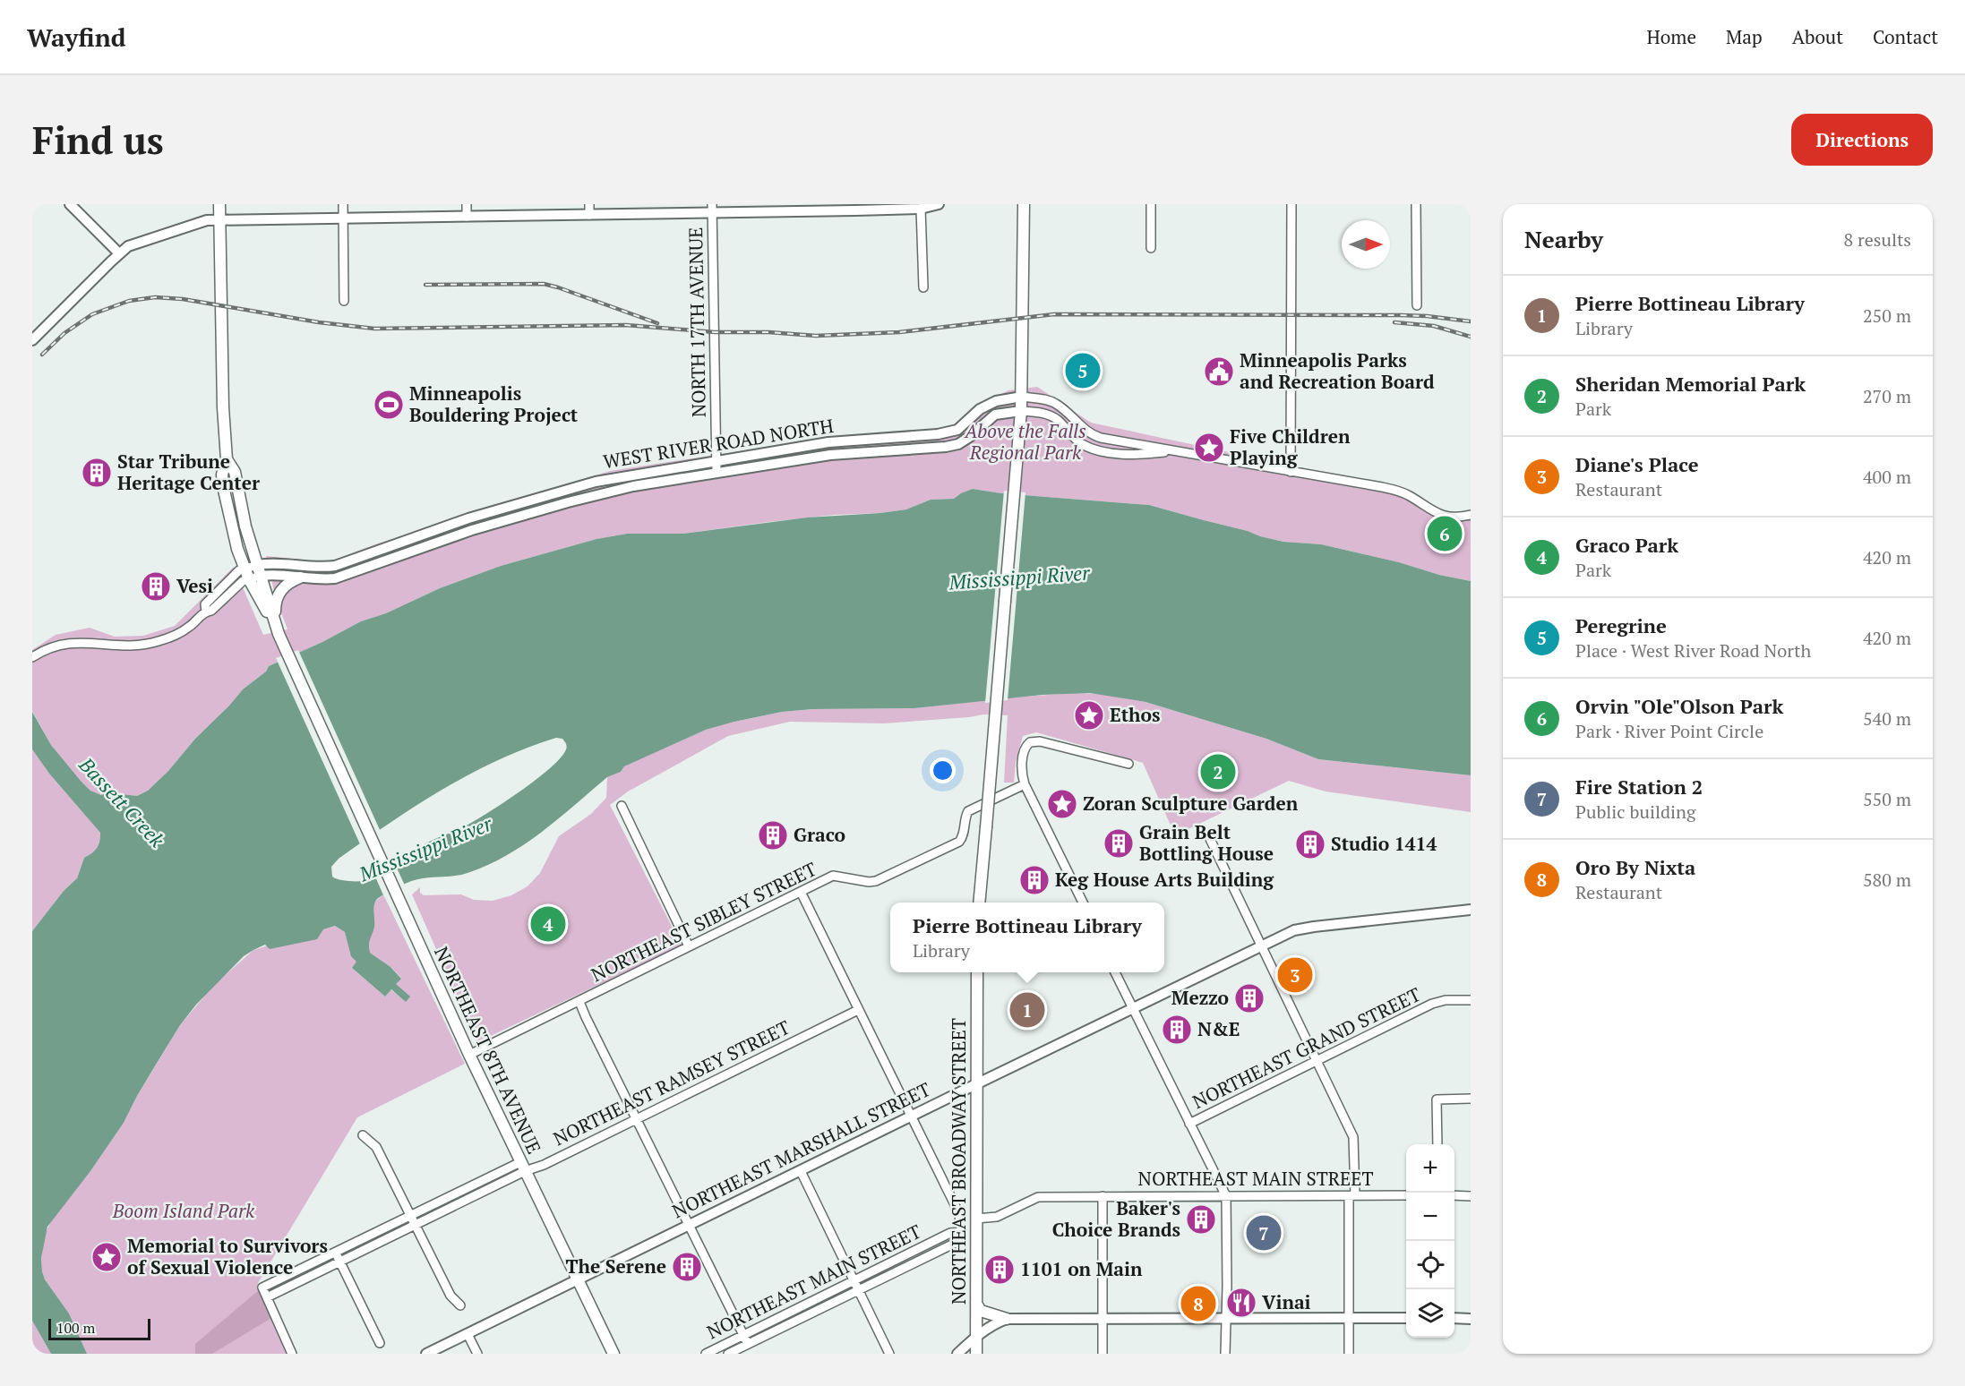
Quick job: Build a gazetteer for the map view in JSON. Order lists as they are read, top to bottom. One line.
{"streets":{"main road":["NORTHEAST 8TH AVENUE","NORTHEAST BROADWAY STREET"],"street":["NORTH 17TH AVENUE","WEST RIVER ROAD NORTH","NORTHEAST SIBLEY STREET","NORTHEAST GRAND STREET","NORTHEAST RAMSEY STREET","NORTHEAST MARSHALL STREET","NORTHEAST MAIN STREET"]},"crossings":[["NORTH 17TH AVENUE","WEST RIVER ROAD NORTH"],["NORTHEAST SIBLEY STREET","NORTHEAST 8TH AVENUE"],["NORTHEAST 8TH AVENUE","NORTHEAST RAMSEY STREET"],["NORTHEAST 8TH AVENUE","NORTHEAST MARSHALL STREET"],["NORTHEAST MARSHALL STREET","NORTHEAST BROADWAY STREET"],["NORTHEAST BROADWAY STREET","NORTHEAST MAIN STREET"]],"water":["Mississippi River","Bassett Creek"],"parks":["Above the Falls Regional Park","Boom Island Park"],"places":{"public building":["Minneapolis Parks and Recreation Board"],"sports":["Minneapolis Bouldering Project"],"place":["Five Children Playing","Ethos","Zoran Sculpture Garden","Memorial to Survivors of Sexual Violence"],"building":["Star Tribune Heritage Center","Vesi","Graco","Grain Belt Bottling House","Studio 1414","Keg House Arts Building","Mezzo","N&E","Baker's Choice Brands","The Serene","1101 on Main"],"restaurant":["Vinai"]},"scale_bar":"100 m","north":"right","page":{"header":"Wayfind","nav":["Home","Map","About","Contact"],"buttons":"Directions","title":"Find us","heading":["Nearby","8 results"],"list":[{"mark":"1","name":"Pierre Bottineau Library","note":"Library","value":"250 m"},{"mark":"2","name":"Sheridan Memorial Park","note":"Park","value":"270 m"},{"mark":"3","name":"Diane's Place","note":"Restaurant","value":"400 m"},{"mark":"4","name":"Graco Park","note":"Park","value":"420 m"},{"mark":"5","name":"Peregrine","note":"Place · West River Road North","value":"420 m"},{"mark":"6","name":"Orvin \"Ole\"Olson Park","note":"Park · River Point Circle","value":"540 m"},{"mark":"7","name":"Fire Station 2","note":"Public building","value":"550 m"},{"mark":"8","name":"Oro By Nixta","note":"Restaurant","value":"580 m"}],"pins":["5","6","2","4","3","1","7","8"],"popup":["Pierre Bottineau Library","Library"],"map_buttons":["+","−"],"scale":"100 m"}}
